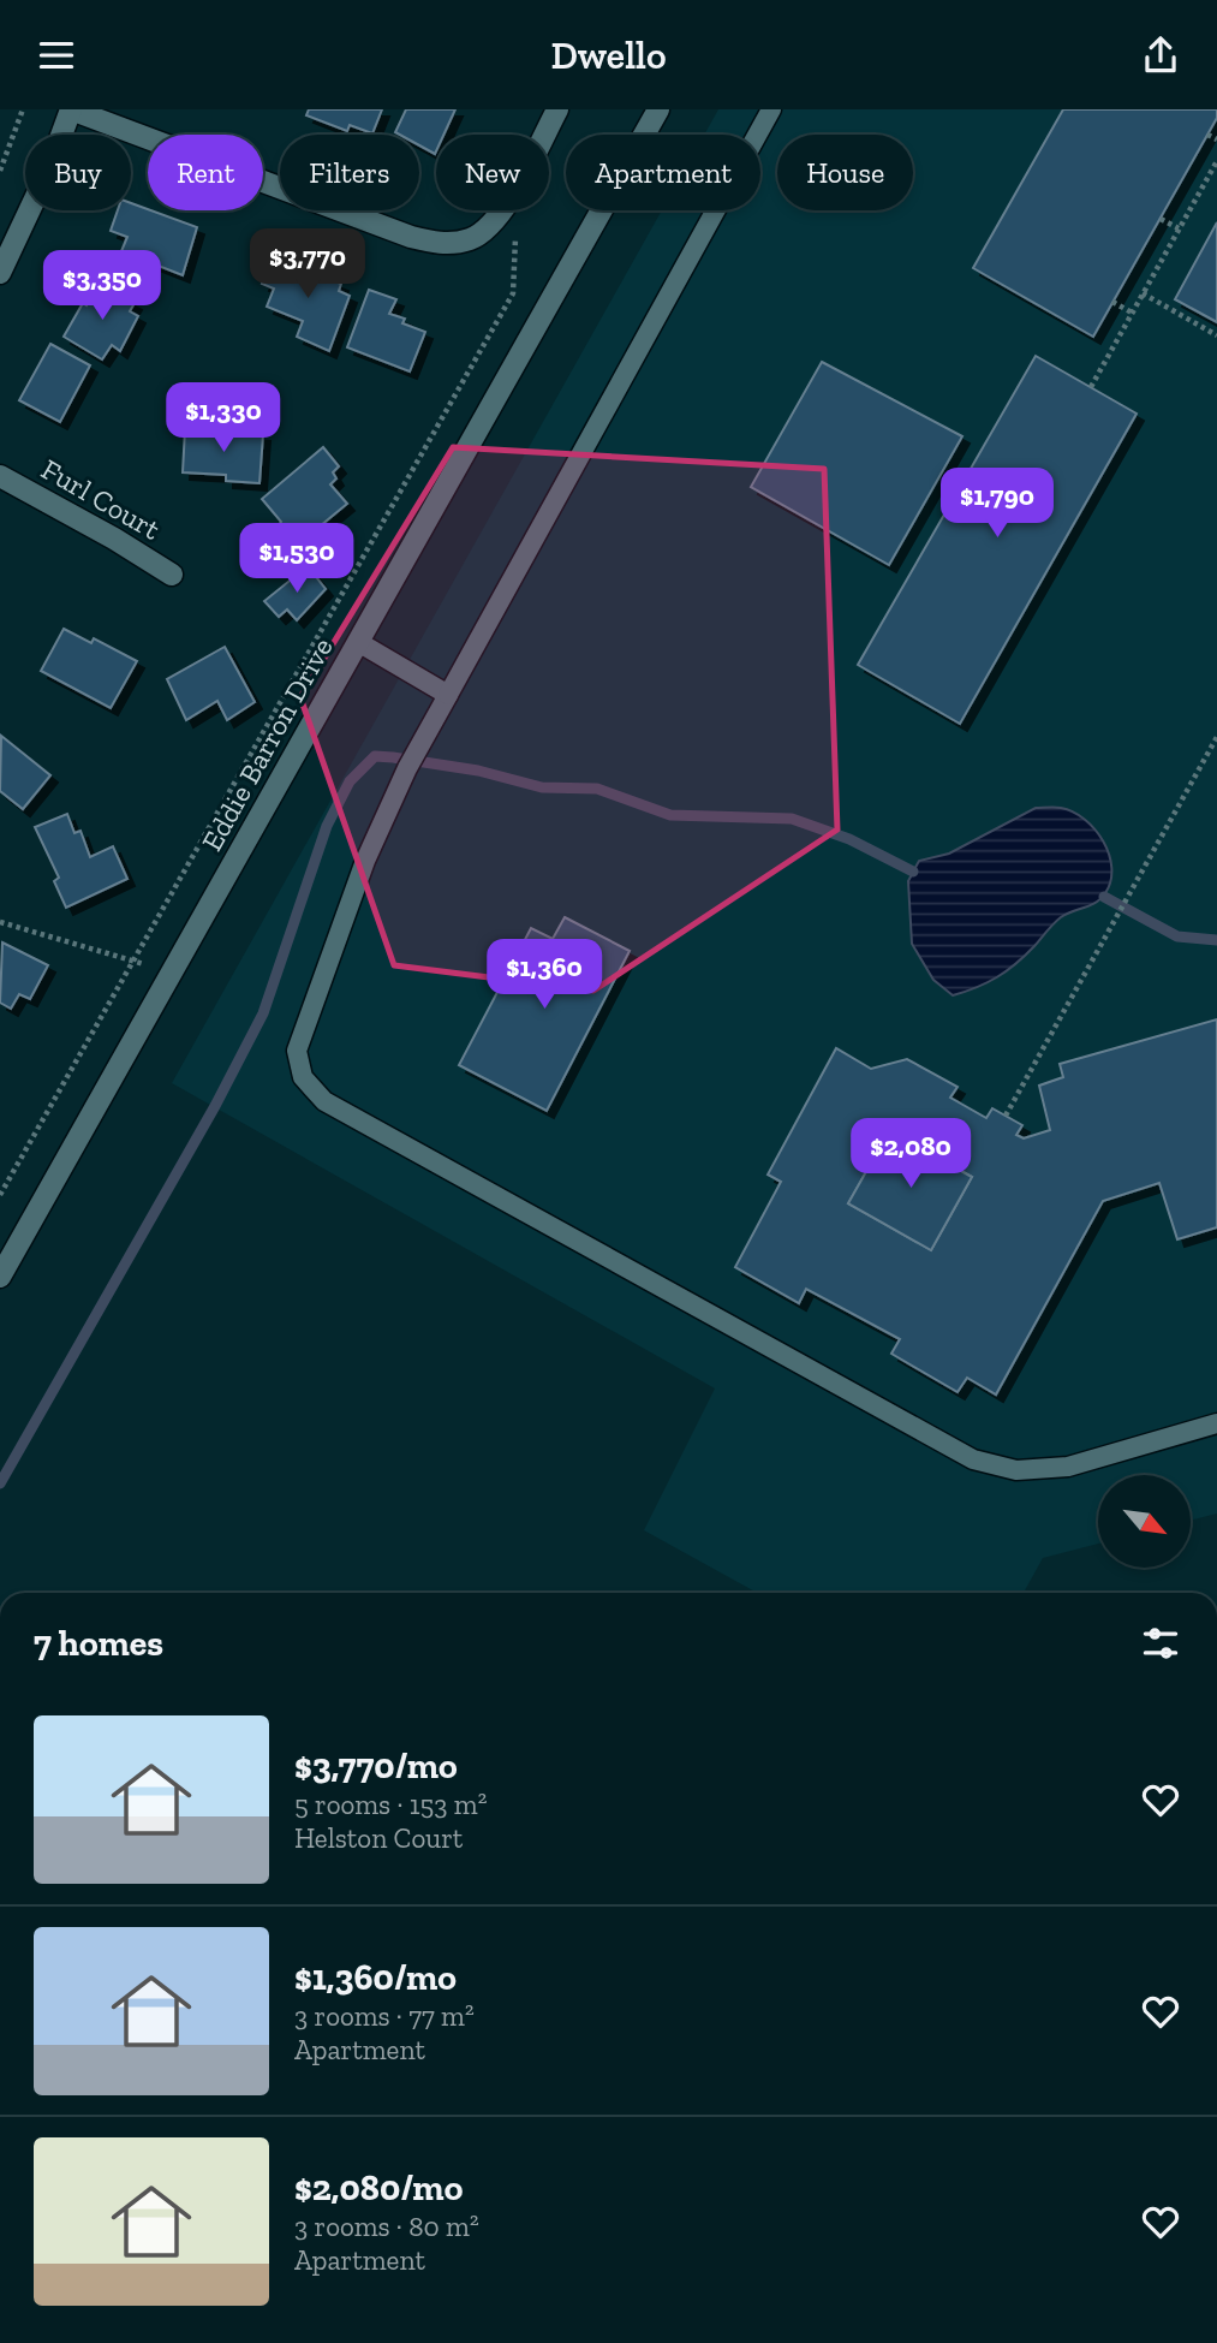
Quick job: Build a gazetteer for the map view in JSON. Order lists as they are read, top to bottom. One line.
{"streets":{"street":["Furl Court","Eddie Barron Drive"]},"north":"bottom right","page":{"header":"Dwello","chip":["Buy","Rent","Filters","New","Apartment","House"],"price":["$3,770","$3,350","$1,330","$1,790","$1,530","$1,360","$2,080"],"heading":"7 homes","list":[{"name":"$3,770/mo","note":"5 rooms · 153 m² · Helston Court"},{"name":"$1,360/mo","note":"3 rooms · 77 m² · Apartment"},{"name":"$2,080/mo","note":"3 rooms · 80 m² · Apartment"}]}}
